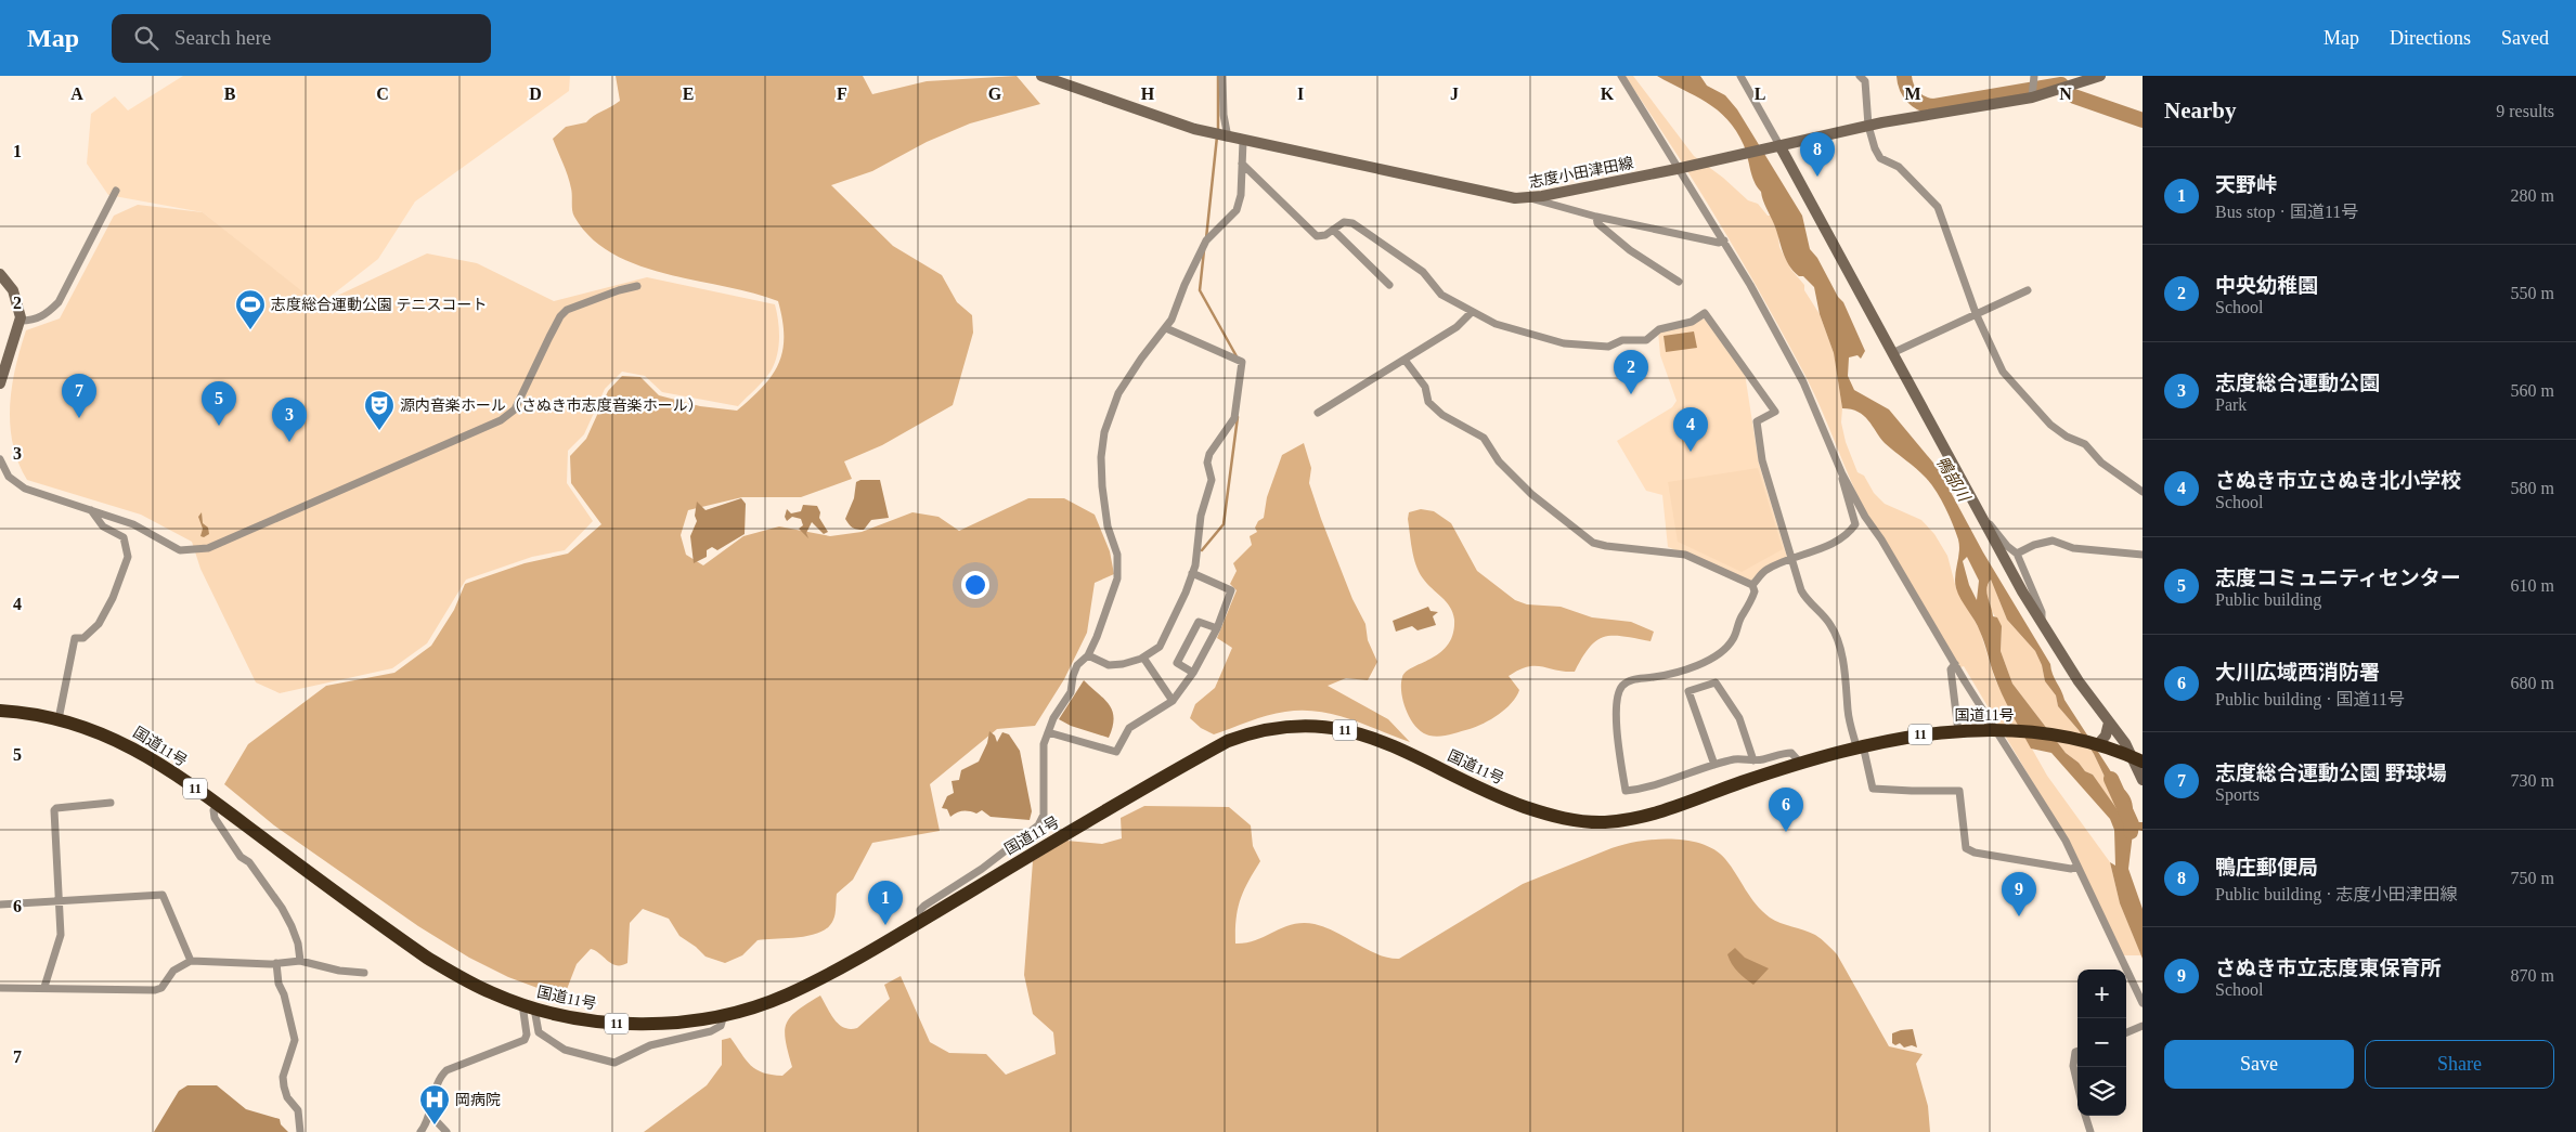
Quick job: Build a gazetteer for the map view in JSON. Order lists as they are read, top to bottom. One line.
{"streets":{"highway":["国道11号","11"],"main road":["志度小田津田線"]},"water":["鴨部川"],"places":{"sports":["志度総合運動公園 テニスコート"],"theatre":["源内音楽ホール（さぬき市志度音楽ホール）"],"hospital":["岡病院"]},"page":{"header":"Map","search":"Search here","nav":["Map","Directions","Saved"],"heading":["Nearby","9 results"],"pins":["8","2","7","5","3","4","6","9","1"],"list":[{"mark":"1","name":"天野峠","note":"Bus stop · 国道11号","value":"280 m"},{"mark":"2","name":"中央幼稚園","note":"School","value":"550 m"},{"mark":"3","name":"志度総合運動公園","note":"Park","value":"560 m"},{"mark":"4","name":"さぬき市立さぬき北小学校","note":"School","value":"580 m"},{"mark":"5","name":"志度コミュニティセンター","note":"Public building","value":"610 m"},{"mark":"6","name":"大川広域西消防署","note":"Public building · 国道11号","value":"680 m"},{"mark":"7","name":"志度総合運動公園 野球場","note":"Sports","value":"730 m"},{"mark":"8","name":"鴨庄郵便局","note":"Public building · 志度小田津田線","value":"750 m"},{"mark":"9","name":"さぬき市立志度東保育所","note":"School","value":"870 m"}],"map_buttons":["+","−"],"buttons":["Save","Share"]},"grid":{"columns":["A","B","C","D","E","F","G","H","I","J","K","L","M","N"],"rows":["1","2","3","4","5","6","7"]}}
